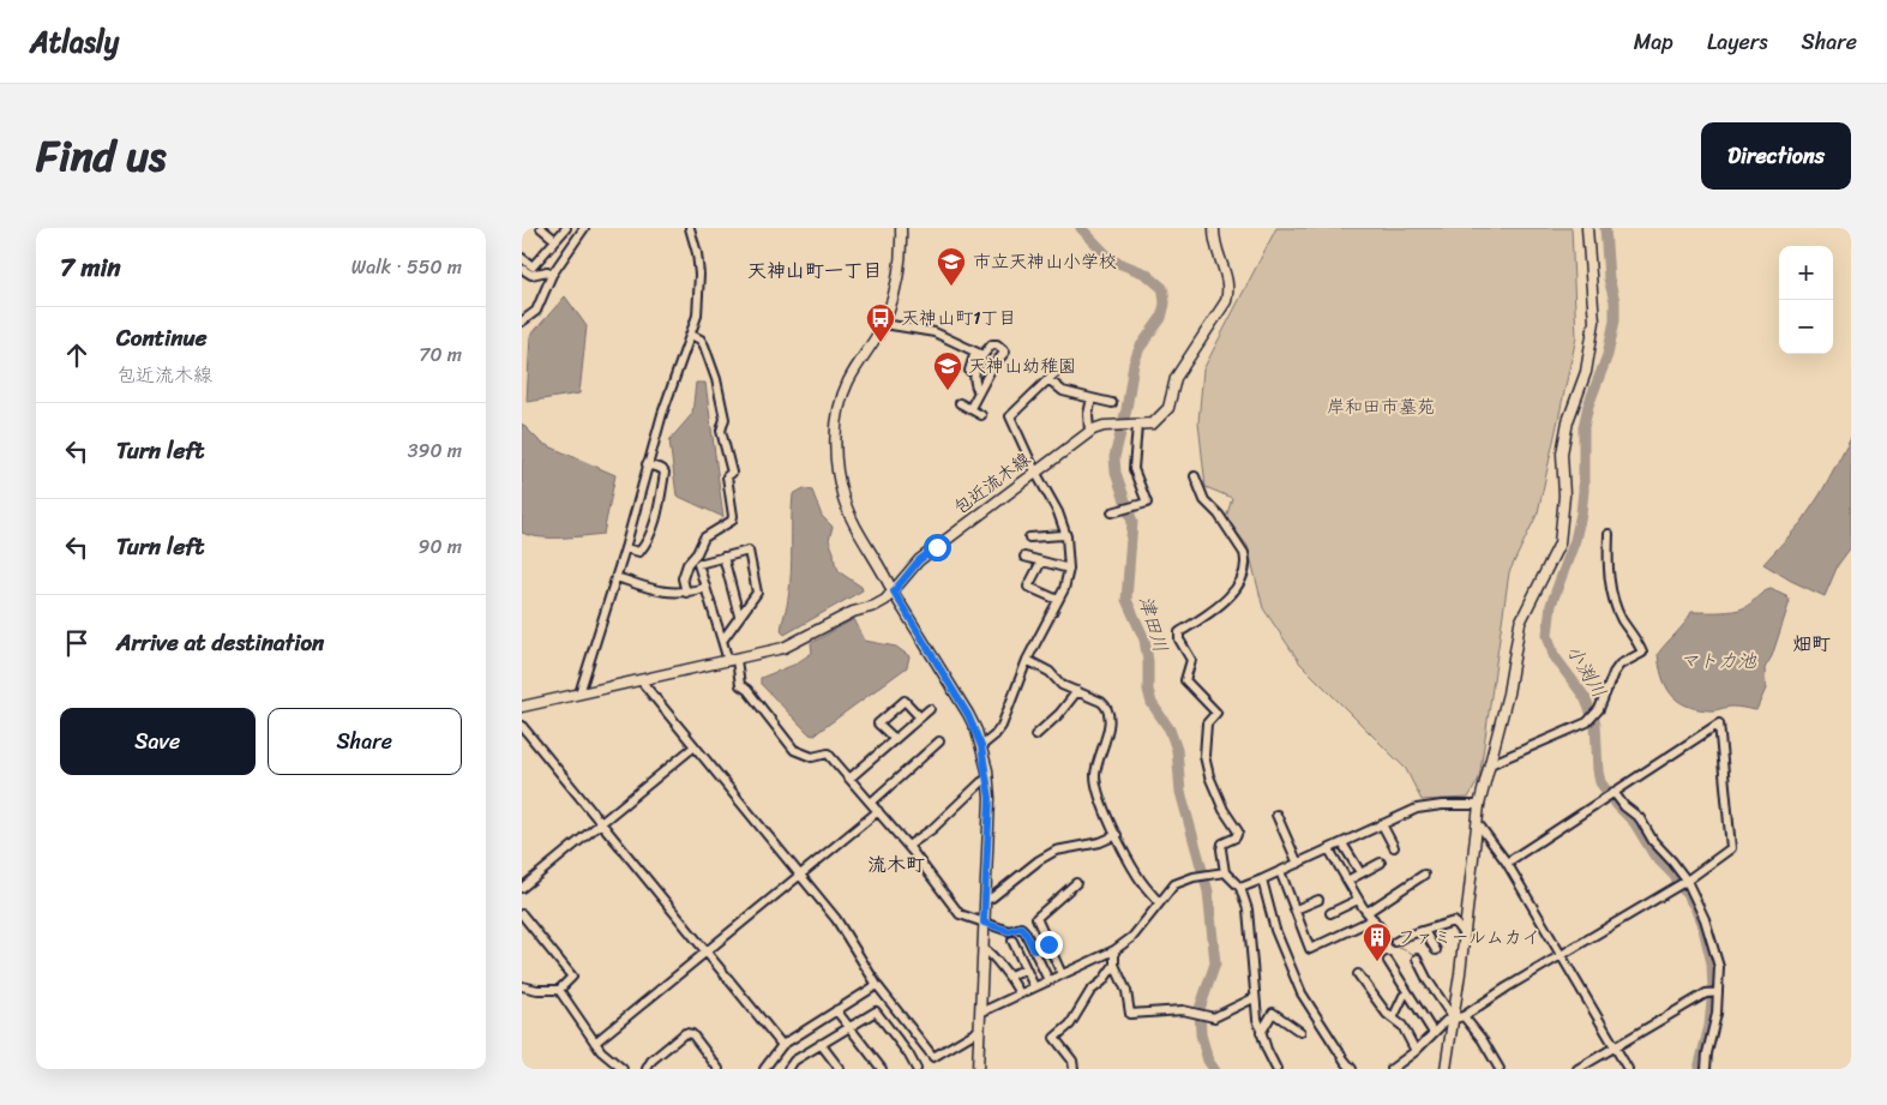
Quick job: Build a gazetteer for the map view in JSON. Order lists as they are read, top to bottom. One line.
{"streets":{"street":["包近流木線"]},"districts":["天神山町一丁目","畑町","流木町"],"water":["津田川","マトカ池","小渕川"],"parks":["岸和田市墓苑"],"places":{"school or university":["市立天神山小学校","天神山幼稚園"],"bus stop":["天神山町1丁目"],"building":["ファミールムカイ"]},"page":{"header":"Atlasly","nav":["Map","Layers","Share"],"title":"Find us","buttons":["Directions",["Save","Share"]],"heading":["7 min","Walk · 550 m"],"map_buttons":["+","−"],"list":[["Continue","包近流木線","70 m"],["Turn left","390 m"],["Turn left","90 m"],"Arrive at destination"]}}
